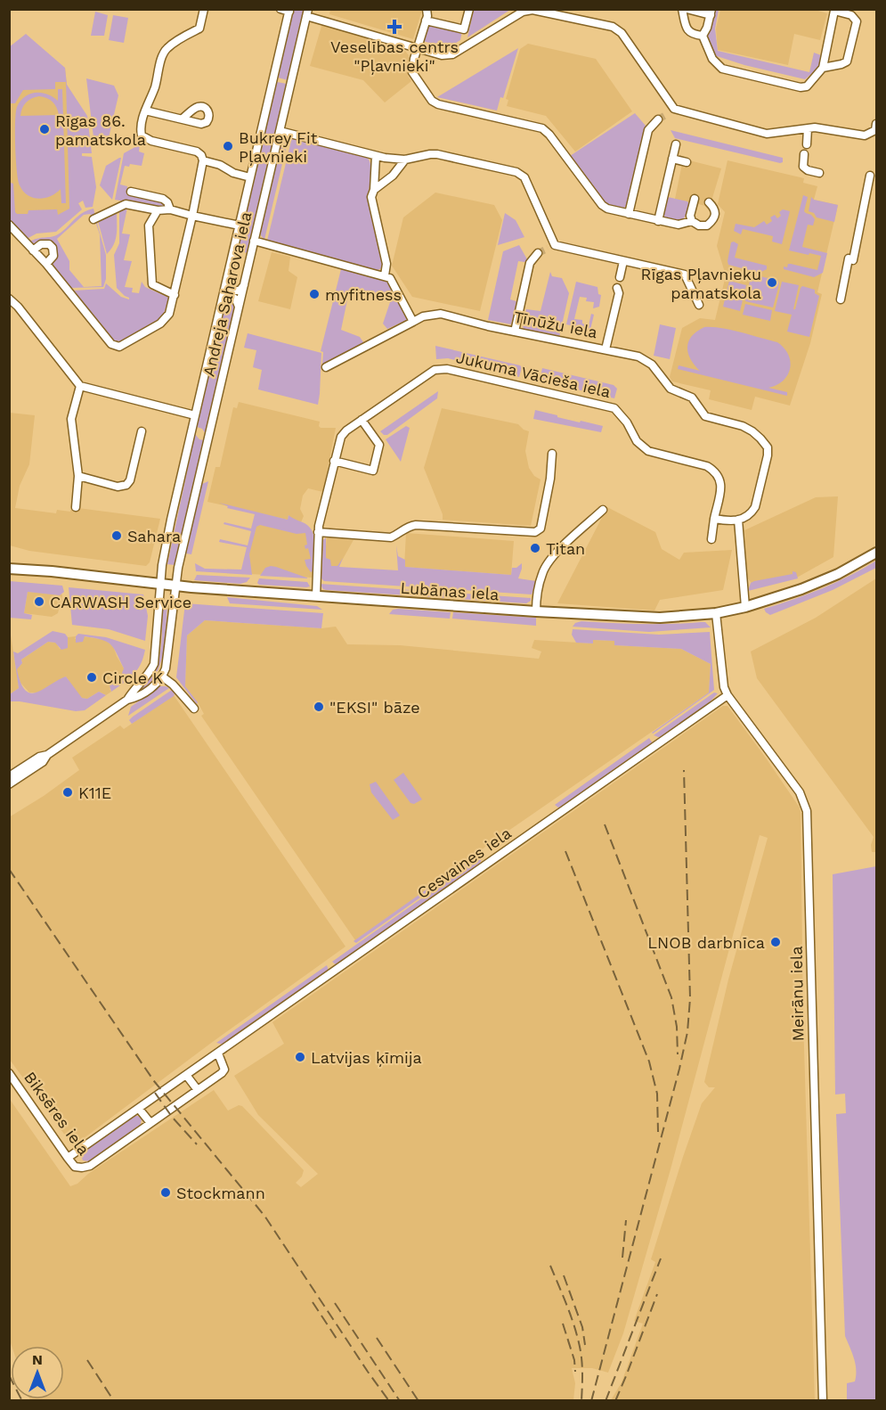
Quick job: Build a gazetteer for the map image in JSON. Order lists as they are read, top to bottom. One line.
{"streets":{"main road":["Lubānas iela"],"street":["Andreja Saharova iela","Tīnūžu iela","Jukuma Vācieša iela","Cesvaines iela","Meirānu iela","Biksēres iela"]},"crossings":[["Andreja Saharova iela","Lubānas iela"],["Jukuma Vācieša iela","Lubānas iela"],["Lubānas iela","Meirānu iela"],["Cesvaines iela","Meirānu iela"],["Cesvaines iela","Biksēres iela"]],"places":{"health":["Veselības centrs \"Pļavnieki\""],"other":["Rīgas 86. pamatskola","Bukrey Fit Pļavnieki","Rīgas Pļavnieku pamatskola","myfitness","Sahara","Titan","CARWASH Service","Circle K","\"EKSI\" bāze","K11E","LNOB darbnīca","Latvijas ķīmija","Stockmann"]},"north":"top"}
